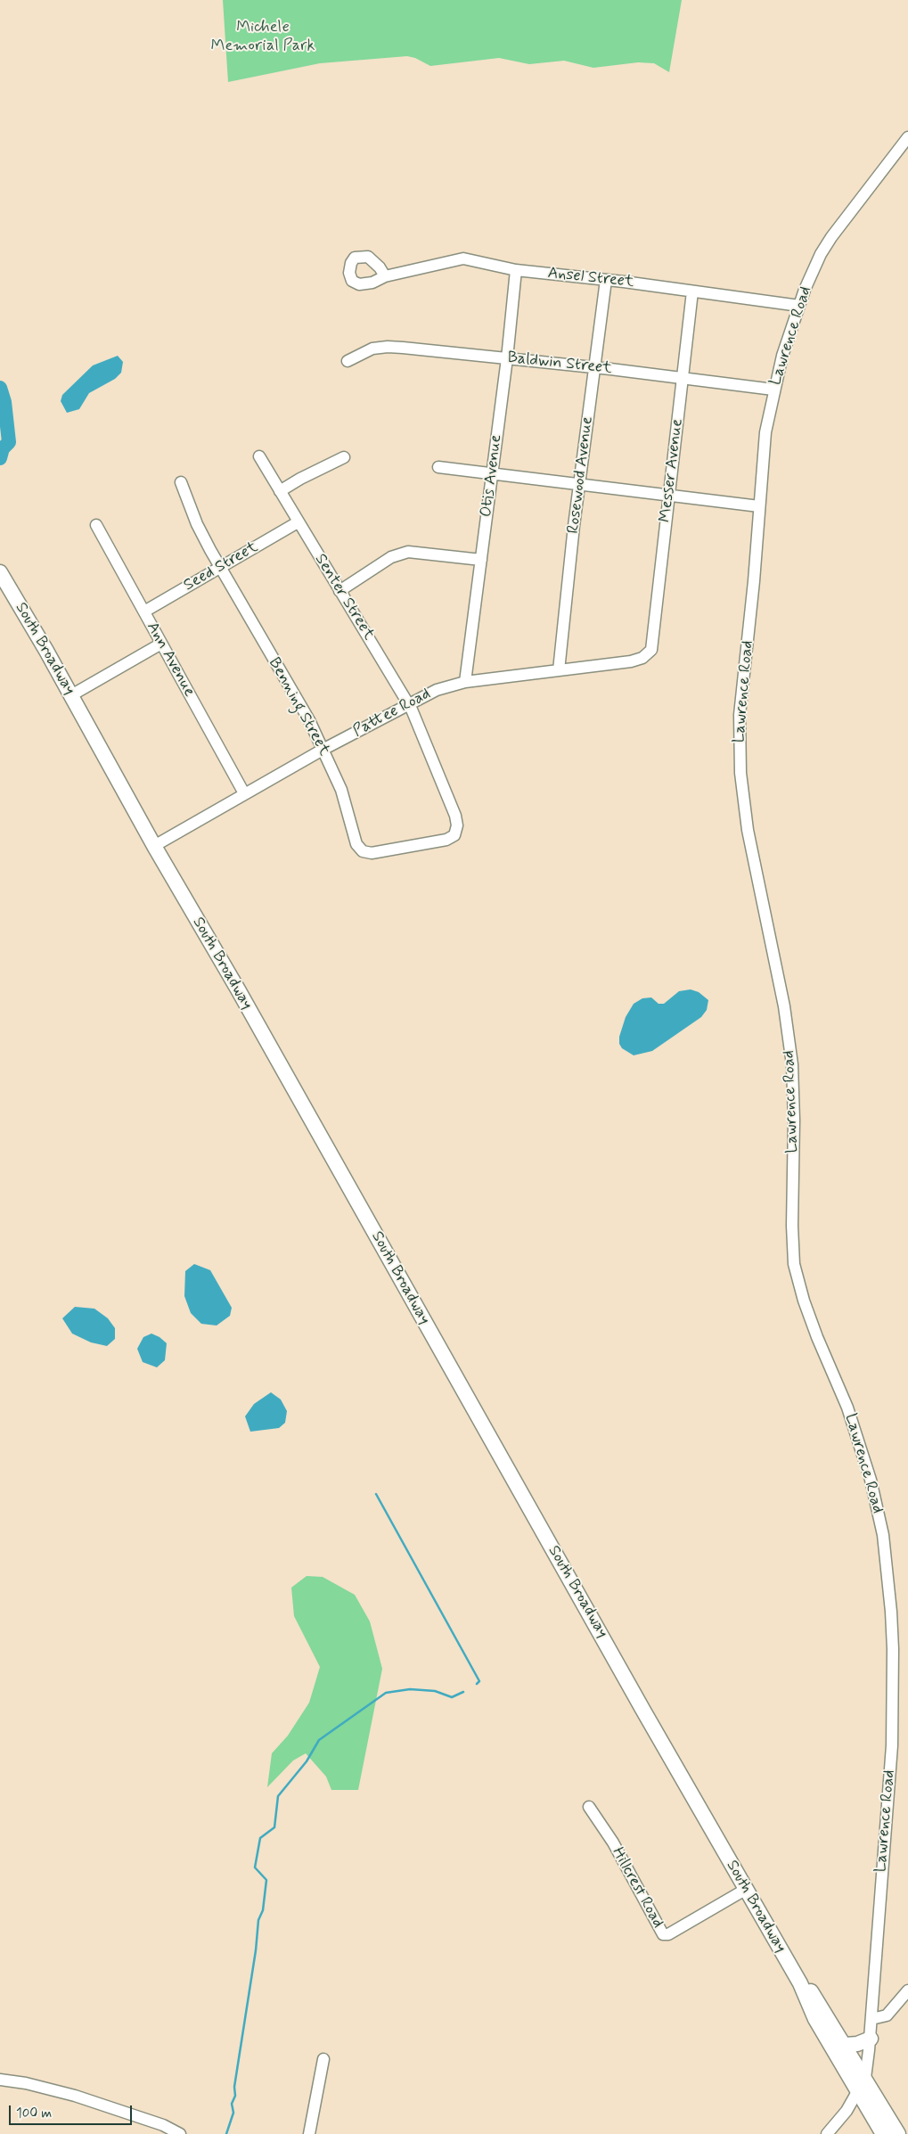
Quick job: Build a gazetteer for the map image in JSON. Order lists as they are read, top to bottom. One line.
{"streets":{"main road":["South Broadway"],"street":["Ansel Street","Lawrence Road","Baldwin Street","Messer Avenue","Rosewood Avenue","Otis Avenue","Seed Street","Senter Street","Ann Avenue","Benning Street","Pattee Road","Hillcrest Road"]},"crossings":[["Ansel Street","Lawrence Road"],["Ansel Street","Messer Avenue"],["Ansel Street","Rosewood Avenue"],["Ansel Street","Otis Avenue"],["Lawrence Road","Baldwin Street"],["Lawrence Road","South Broadway"],["Baldwin Street","Messer Avenue"],["Baldwin Street","Rosewood Avenue"],["Baldwin Street","Otis Avenue"],["Messer Avenue","Pattee Road"],["Rosewood Avenue","Pattee Road"],["Otis Avenue","Pattee Road"],["Seed Street","Senter Street"],["Seed Street","Ann Avenue"],["Seed Street","Benning Street"],["Senter Street","Benning Street"],["Senter Street","Pattee Road"],["South Broadway","Pattee Road"],["South Broadway","Hillcrest Road"],["Ann Avenue","Pattee Road"],["Benning Street","Pattee Road"]],"parks":["Michele Memorial Park"],"scale_bar":"100 m"}
